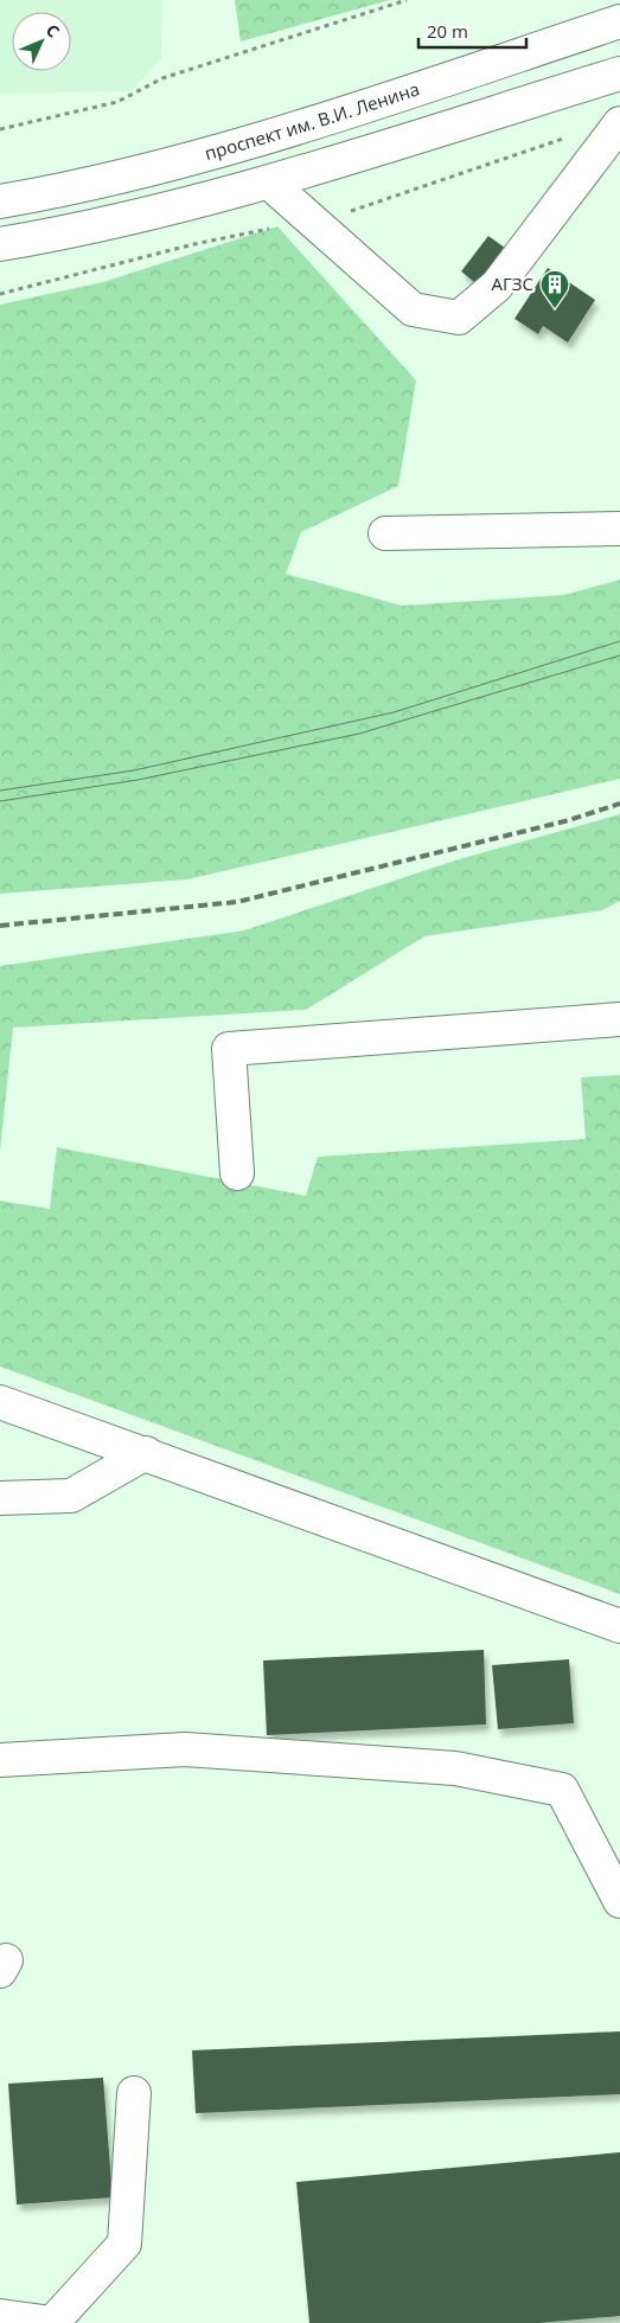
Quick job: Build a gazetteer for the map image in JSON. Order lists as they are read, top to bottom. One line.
{"streets":{"main road":["проспект им. В.И. Ленина"]},"places":{"building":["АГЗС"]},"scale_bar":"20 m","north":"top right"}
